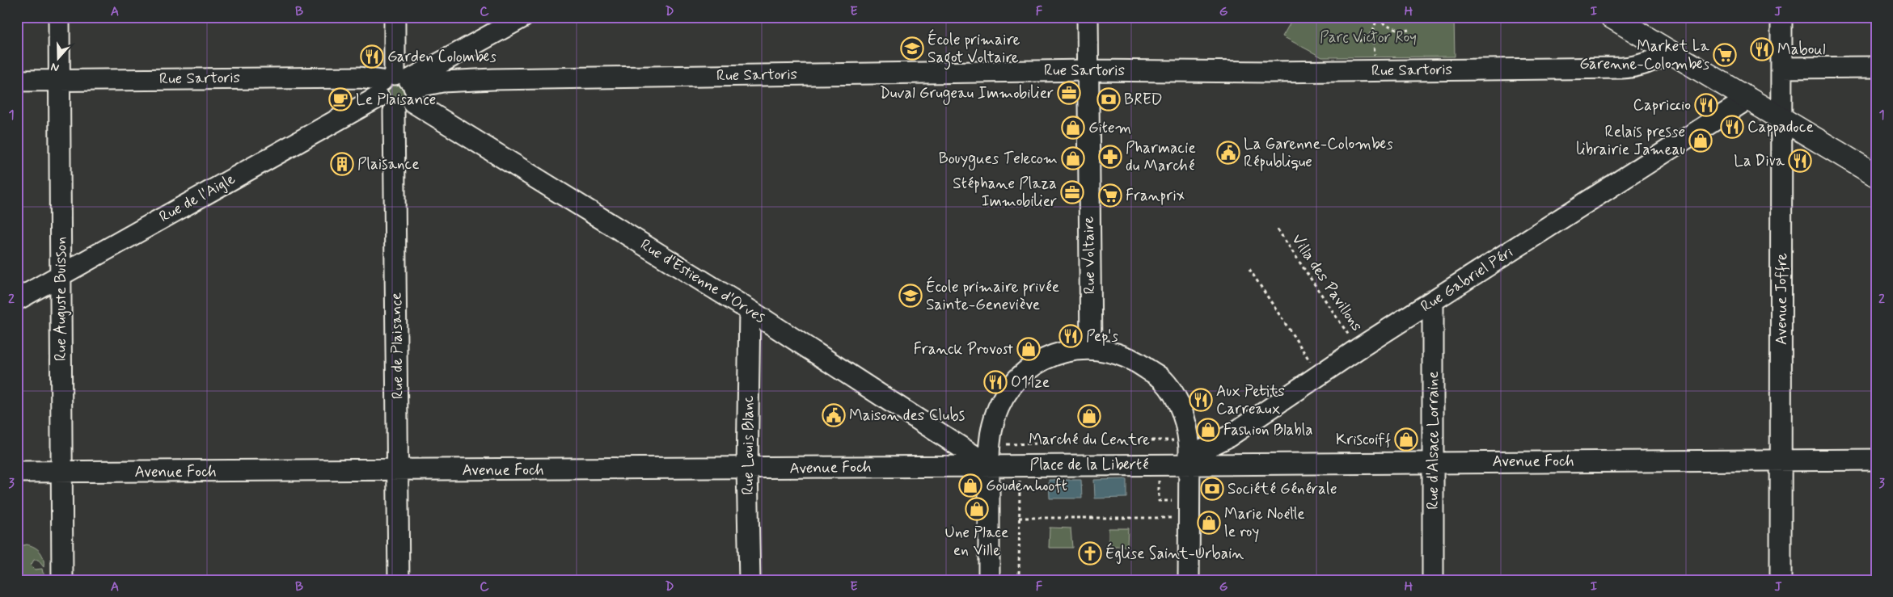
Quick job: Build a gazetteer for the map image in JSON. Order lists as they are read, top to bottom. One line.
{"streets":{"street":["Rue Sartoris","Rue de l'Aigle","Rue Voltaire","Rue Gabriel Péri","Rue d'Estienne d'Orves","Rue Auguste Buisson","Avenue Joffre","Rue de Plaisance","Rue d'Alsace Lorraine","Rue Louis Blanc","Avenue Foch","Place de la Liberté"],"path":["Villa des Pavillons"]},"crossings":[["Rue Sartoris","Rue de l'Aigle"],["Rue Sartoris","Rue Voltaire"],["Rue Sartoris","Rue d'Estienne d'Orves"],["Rue Sartoris","Rue Auguste Buisson"],["Rue Sartoris","Rue de Plaisance"],["Rue de l'Aigle","Rue d'Estienne d'Orves"],["Rue de l'Aigle","Rue Auguste Buisson"],["Rue de l'Aigle","Rue de Plaisance"],["Rue Gabriel Péri","Villa des Pavillons"],["Rue Gabriel Péri","Rue d'Alsace Lorraine"],["Rue Gabriel Péri","Avenue Foch"],["Rue Gabriel Péri","Place de la Liberté"],["Rue d'Estienne d'Orves","Rue de Plaisance"],["Rue d'Estienne d'Orves","Rue Louis Blanc"],["Rue d'Estienne d'Orves","Avenue Foch"],["Rue d'Estienne d'Orves","Place de la Liberté"],["Rue Auguste Buisson","Avenue Foch"],["Avenue Joffre","Avenue Foch"],["Rue de Plaisance","Avenue Foch"],["Rue d'Alsace Lorraine","Avenue Foch"],["Rue Louis Blanc","Avenue Foch"],["Avenue Foch","Place de la Liberté"]],"parks":["Parc Victor Roy"],"places":{"school or university":["École primaire Sagot Voltaire","École primaire privée Sainte-Geneviève"],"restaurant":["Maboul","Garden Colombes","Capriccio","Cappadoce","La Diva","Pep's","O11ze","Aux Petits Carreaux"],"supermarket":["Market La Garenne-Colombes","Franprix"],"office":["Duval Grugeau Immobilier","Stéphane Plaza Immobilier"],"cafe":["Le Plaisance"],"bank":["BRED","Société Générale"],"shop":["Gitem","Relais presse librairie Jameau","Bouygues Telecom","Franck Provost","Marché du Centre","Fashion Blabla","Kriscoiff","Goudenhooft","Une Place en Ville","Marie Noëlle le roy"],"public building":["La Garenne-Colombes République","Maison des Clubs"],"pharmacy":["Pharmacie du Marché"],"building":["Plaisance"],"church":["Église Saint-Urbain"]},"north":"bottom","grid":{"columns":["A","B","C","D","E","F","G","H","I","J"],"rows":["1","2","3"]}}
